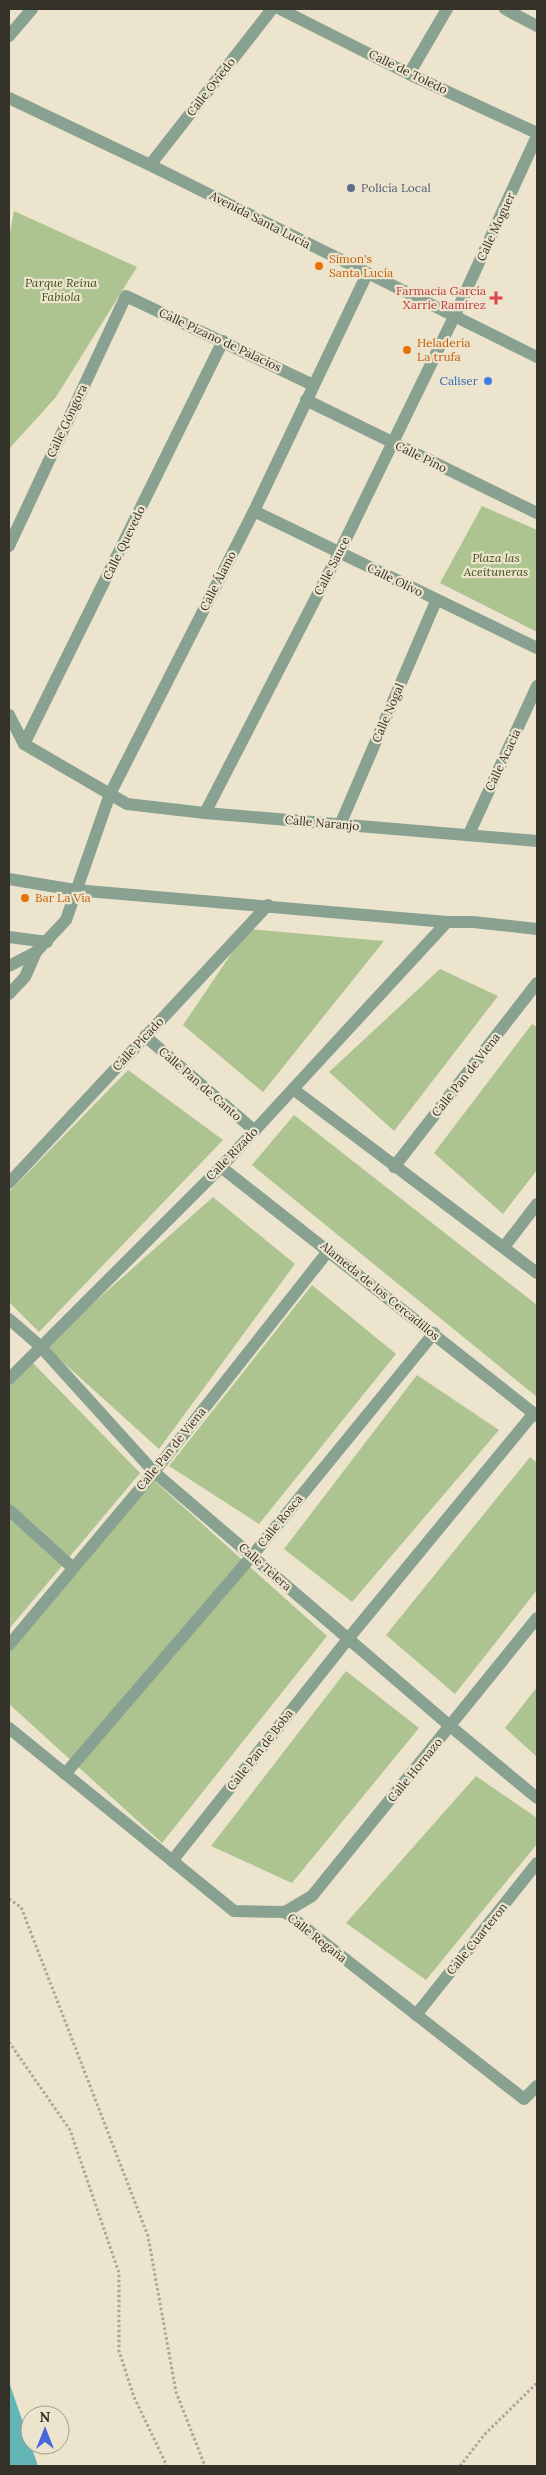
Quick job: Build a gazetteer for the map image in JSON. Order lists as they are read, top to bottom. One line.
{"streets":{"street":["Calle de Toledo","Calle Oviedo","Avenida Santa Lucía","Calle Moguer","Calle Pizano de Palacios","Calle Góngora","Calle Pino","Calle Quevedo","Calle Sauce","Calle Olivo","Calle Álamo","Calle Nogal","Calle Acacia","Calle Naranjo","Calle Picado","Calle Pan de Viena","Calle Pan de Canto","Calle Rizado","Alameda de los Cercadillos","Calle Rosca","Calle Telera","Calle Pan de Boba","Calle Hornazo","Calle Regaña","Calle Cuarteron"]},"crossings":[["Calle de Toledo","Calle Moguer"],["Calle Oviedo","Avenida Santa Lucía"],["Avenida Santa Lucía","Calle Moguer"],["Avenida Santa Lucía","Calle Sauce"],["Avenida Santa Lucía","Calle Álamo"],["Calle Moguer","Calle Sauce"],["Calle Pizano de Palacios","Calle Góngora"],["Calle Pizano de Palacios","Calle Quevedo"],["Calle Pizano de Palacios","Calle Álamo"],["Calle Pino","Calle Sauce"],["Calle Pino","Calle Álamo"],["Calle Sauce","Calle Olivo"],["Calle Sauce","Calle Naranjo"],["Calle Olivo","Calle Álamo"],["Calle Olivo","Calle Nogal"],["Calle Álamo","Calle Naranjo"],["Calle Nogal","Calle Naranjo"],["Calle Acacia","Calle Naranjo"],["Calle Picado","Calle Pan de Canto"],["Calle Pan de Viena","Alameda de los Cercadillos"],["Calle Pan de Viena","Calle Telera"],["Calle Pan de Canto","Calle Rizado"],["Calle Rizado","Alameda de los Cercadillos"],["Calle Rizado","Calle Telera"],["Alameda de los Cercadillos","Calle Rosca"],["Alameda de los Cercadillos","Calle Pan de Boba"],["Calle Rosca","Calle Telera"],["Calle Rosca","Calle Regaña"],["Calle Telera","Calle Pan de Boba"],["Calle Telera","Calle Hornazo"],["Calle Pan de Boba","Calle Regaña"],["Calle Hornazo","Calle Regaña"],["Calle Regaña","Calle Cuarteron"]],"parks":["Parque Reina Fabiola","Plaza las Aceituneras"],"places":{"other":["Policía Local","Simon's Santa Lucía","Heladería La trufa","Caliser","Bar La Vía"],"health":["Farmacia García Xarrie Ramírez"]},"north":"top"}
